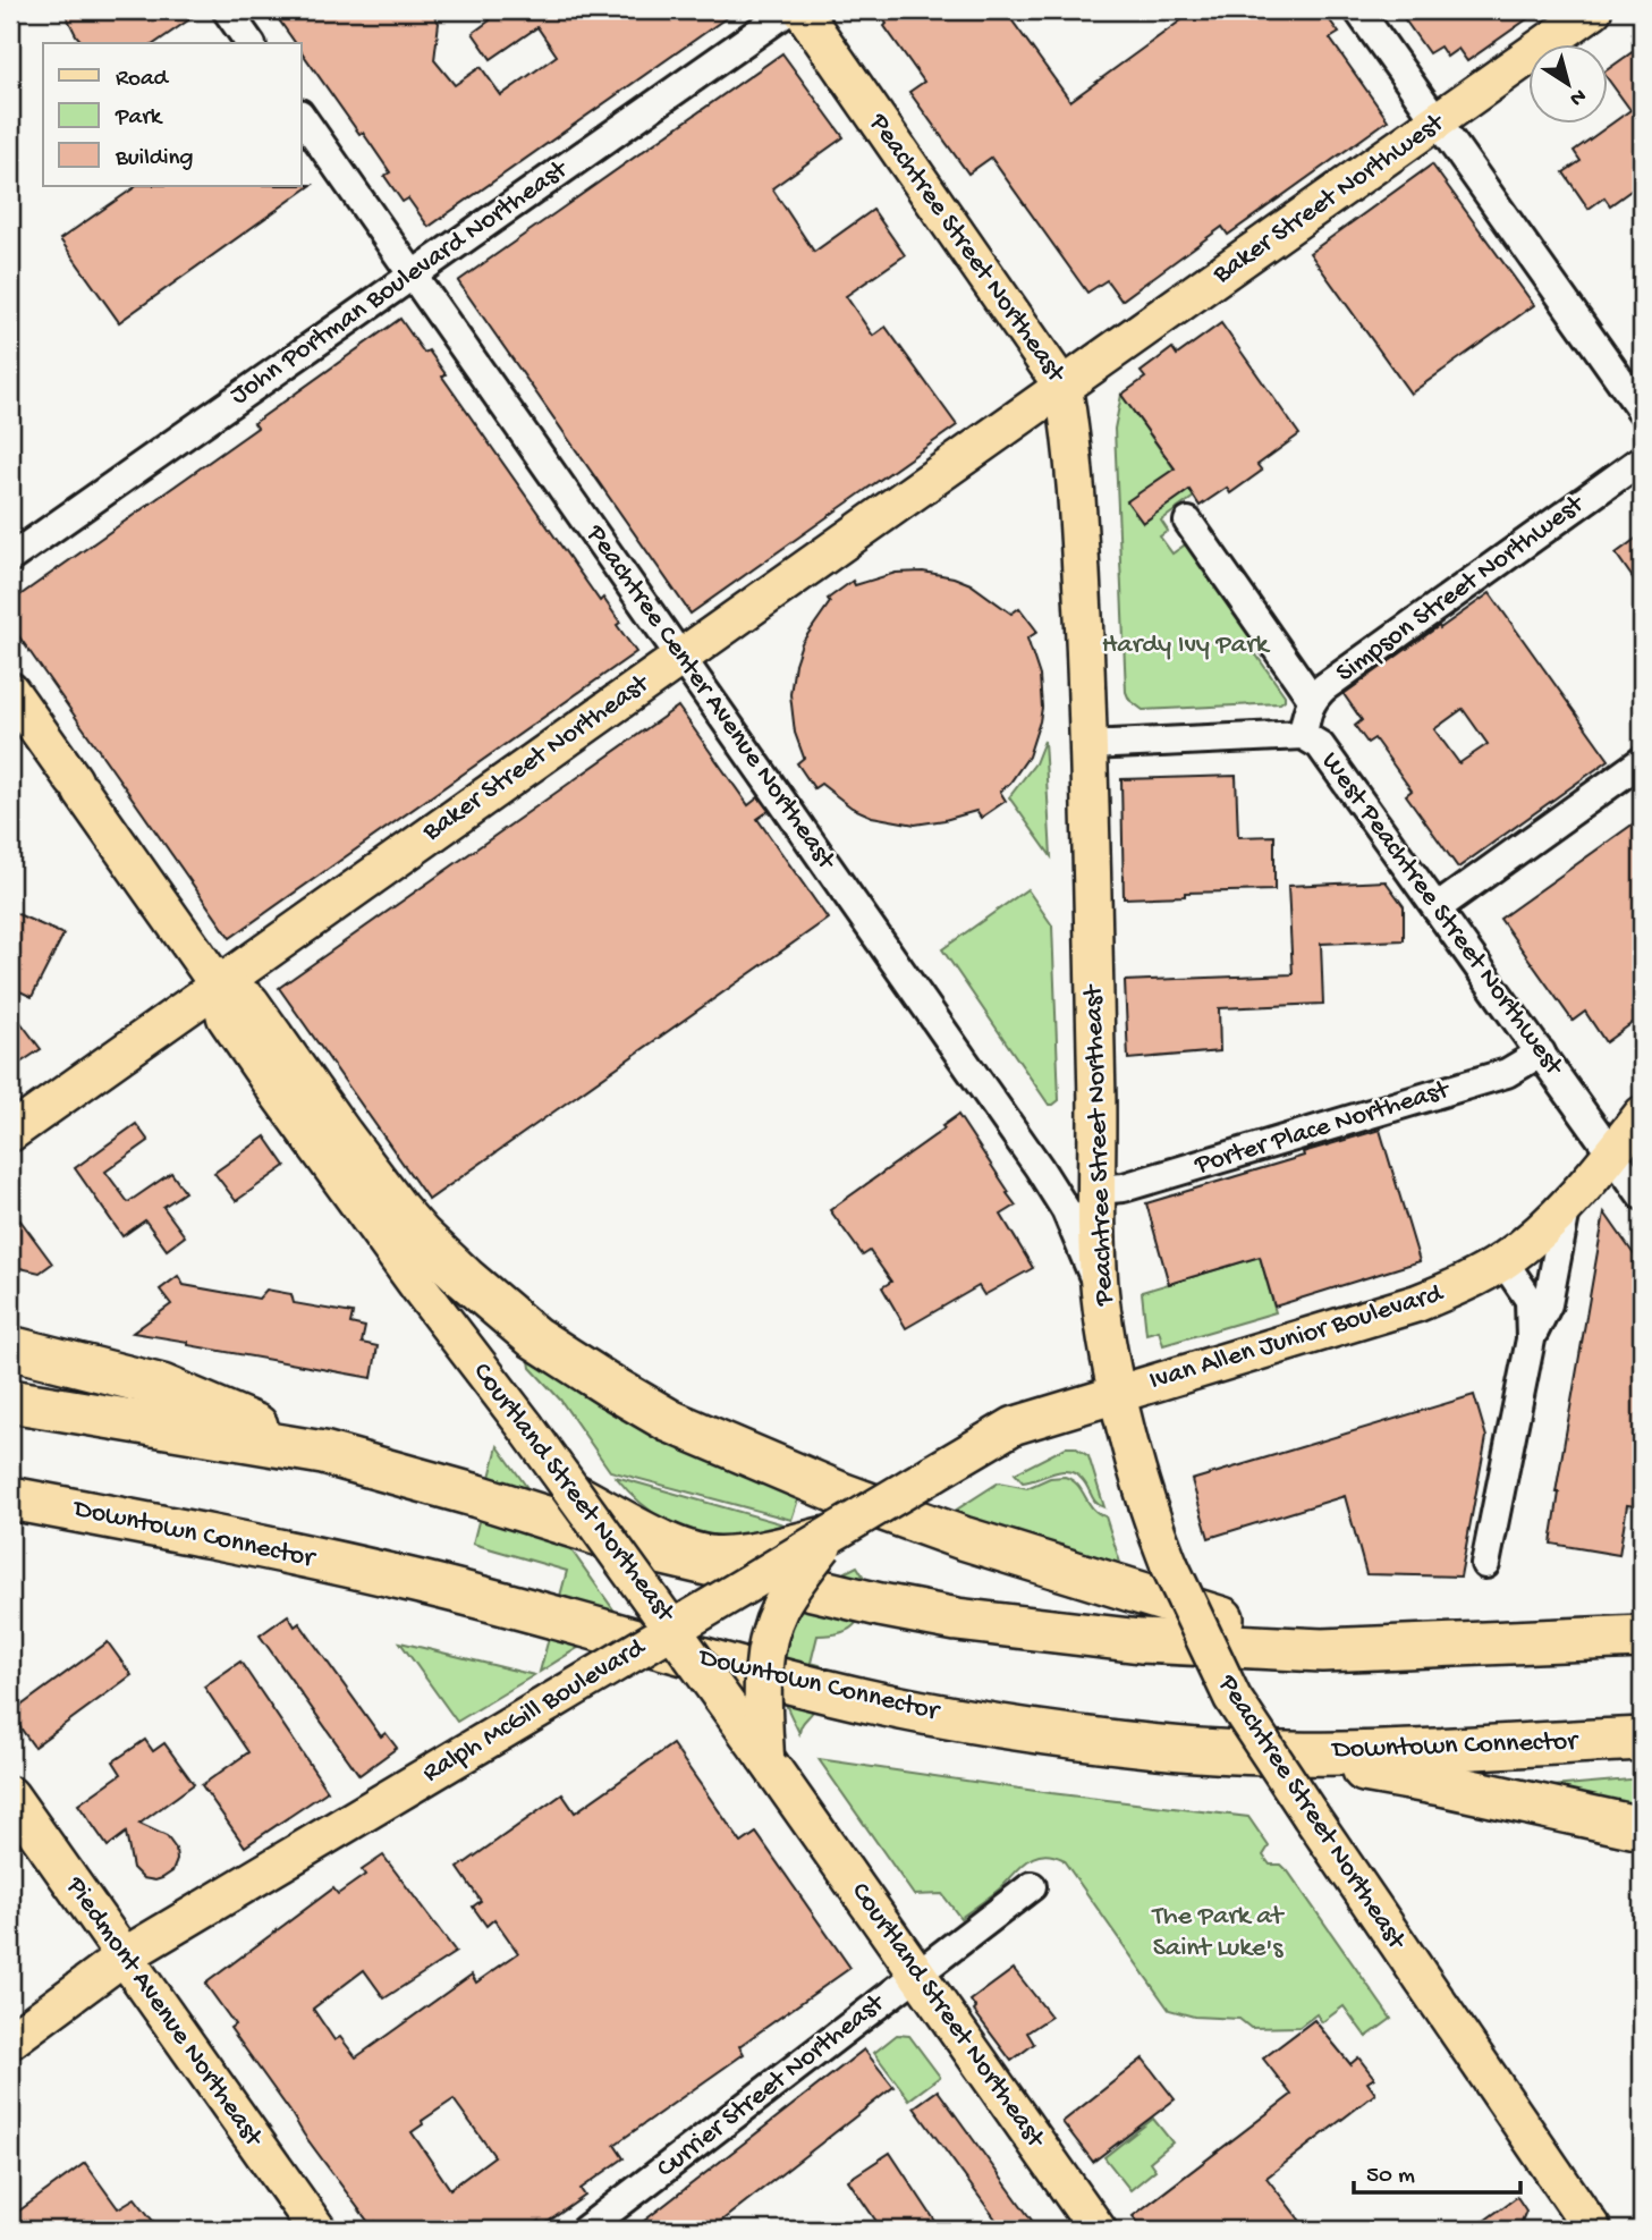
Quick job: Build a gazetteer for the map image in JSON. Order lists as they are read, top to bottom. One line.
{"streets":{"highway":["Downtown Connector"],"main road":["Baker Street Northwest","Peachtree Street Northeast","Baker Street Northeast","Ivan Allen Junior Boulevard","Courtland Street Northeast","Ralph McGill Boulevard","Piedmont Avenue Northeast"],"street":["John Portman Boulevard Northeast","Simpson Street Northwest","Peachtree Center Avenue Northeast","West Peachtree Street Northwest","Porter Place Northeast","Currier Street Northeast"]},"crossings":[["Baker Street Northwest","Peachtree Street Northeast"],["Baker Street Northwest","Baker Street Northeast"],["Peachtree Street Northeast","Peachtree Center Avenue Northeast"],["Peachtree Street Northeast","Baker Street Northeast"],["Peachtree Street Northeast","West Peachtree Street Northwest"],["Peachtree Street Northeast","Porter Place Northeast"],["Peachtree Street Northeast","Ivan Allen Junior Boulevard"],["Peachtree Street Northeast","Ralph McGill Boulevard"],["John Portman Boulevard Northeast","Peachtree Center Avenue Northeast"],["Simpson Street Northwest","West Peachtree Street Northwest"],["Peachtree Center Avenue Northeast","Baker Street Northeast"],["Baker Street Northeast","Courtland Street Northeast"],["West Peachtree Street Northwest","Porter Place Northeast"],["West Peachtree Street Northwest","Ivan Allen Junior Boulevard"],["Ivan Allen Junior Boulevard","Ralph McGill Boulevard"],["Courtland Street Northeast","Ralph McGill Boulevard"],["Courtland Street Northeast","Currier Street Northeast"],["Ralph McGill Boulevard","Piedmont Avenue Northeast"]],"parks":["Hardy Ivy Park","The Park at Saint Luke's"],"legend":["Road","Park","Building"],"scale_bar":"50 m","north":"bottom right"}
